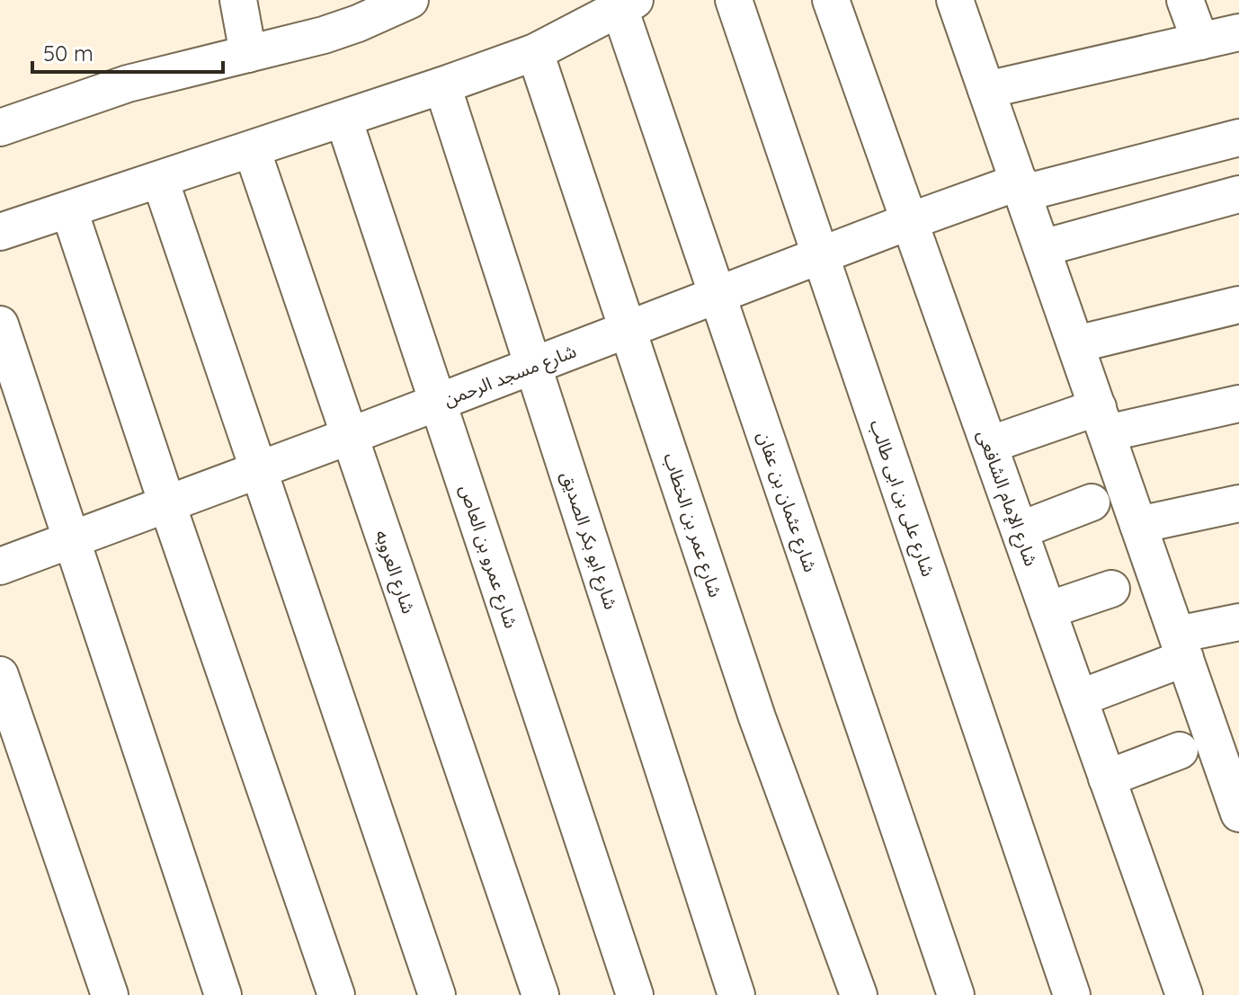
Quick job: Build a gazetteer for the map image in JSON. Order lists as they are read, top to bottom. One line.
{"streets":{"street":["شارع مسجد الرحمن","شارع على بن ابى طالب","شارع الإمام الشافعى","شارع عثمان بن عفان","شارع عمر بن الخطاب","شارع ابو بكر الصديق","شارع عمرو بن العاص","شارع العروبه"]},"crossings":[["شارع مسجد الرحمن","شارع على بن ابى طالب"],["شارع مسجد الرحمن","شارع الإمام الشافعى"],["شارع مسجد الرحمن","شارع عثمان بن عفان"],["شارع مسجد الرحمن","شارع عمر بن الخطاب"],["شارع مسجد الرحمن","شارع ابو بكر الصديق"],["شارع مسجد الرحمن","شارع عمرو بن العاص"],["شارع مسجد الرحمن","شارع العروبه"]],"scale_bar":"50 m"}
